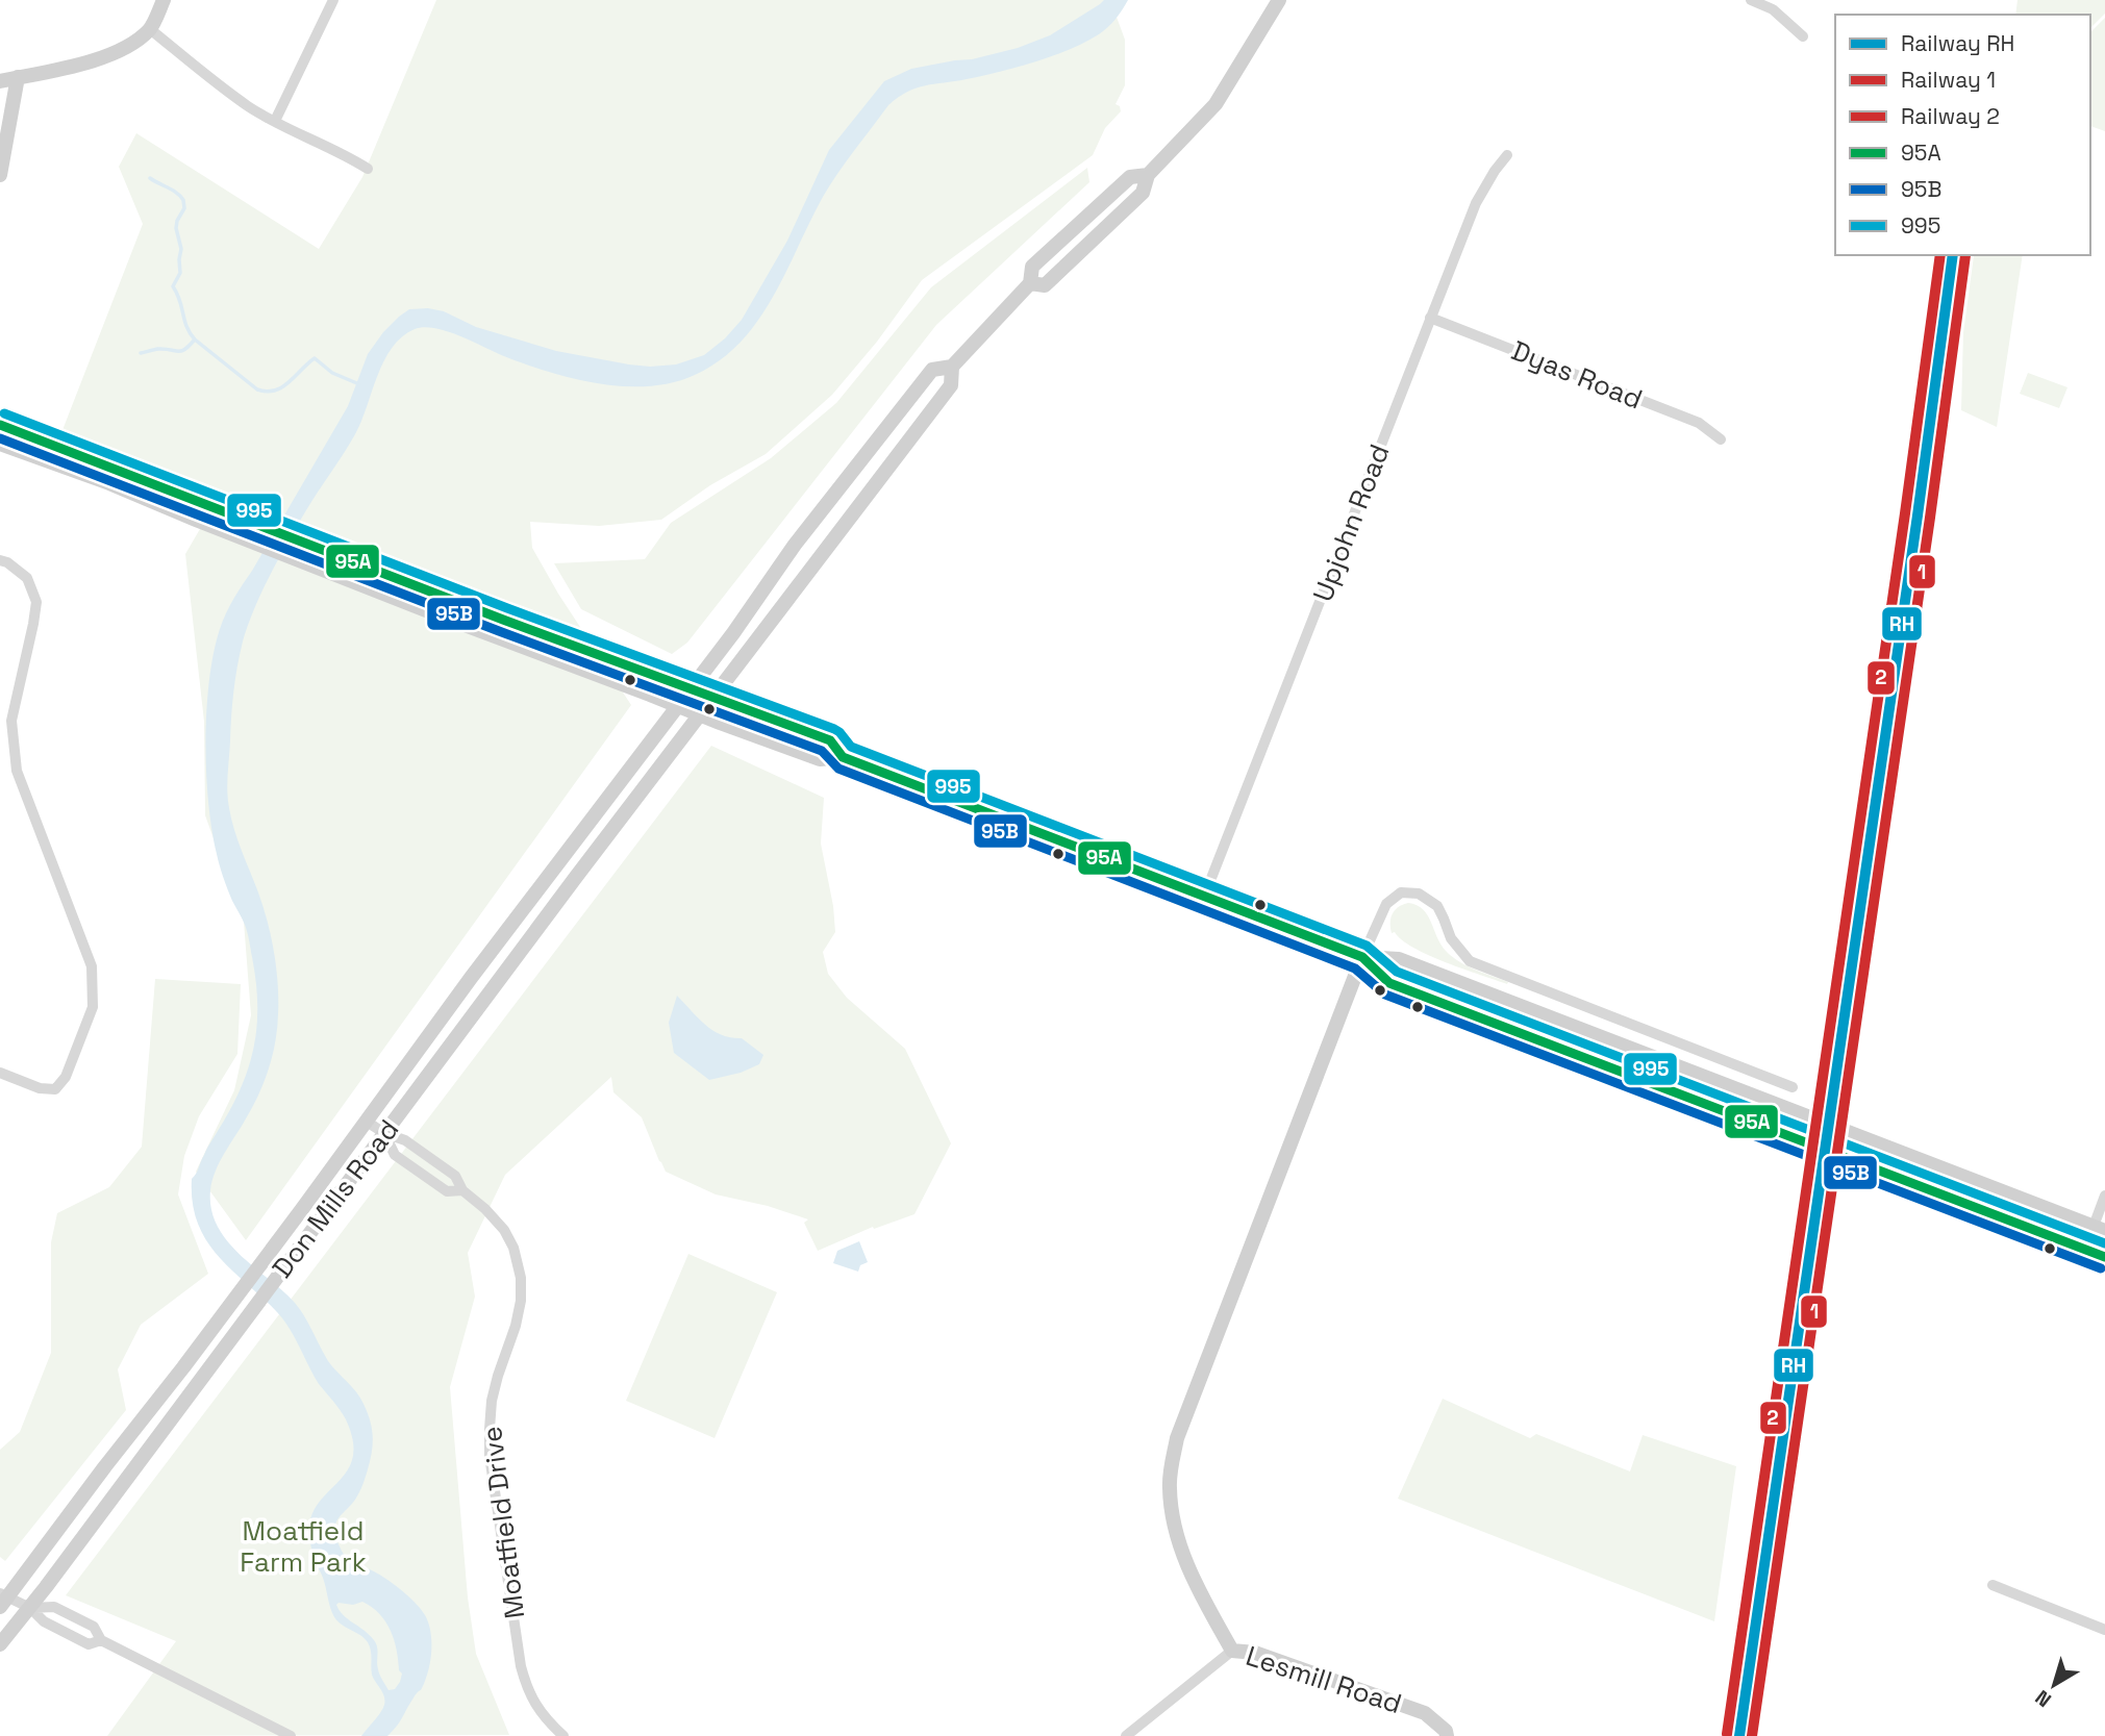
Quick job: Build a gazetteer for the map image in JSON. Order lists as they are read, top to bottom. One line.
{"streets":{"main road":["Don Mills Road","Lesmill Road"],"street":["Dyas Road","Upjohn Road","Moatfield Drive"]},"crossings":[["Dyas Road","Upjohn Road"],["Don Mills Road","Moatfield Drive"]],"parks":["Moatfield Farm Park"],"lines":["rail line RH","rail line 1","rail line 2","transit line 995","transit line 95A","transit line 95B"],"legend":["Railway RH","Railway 1","Railway 2","95A","95B","995"],"north":"bottom left"}
